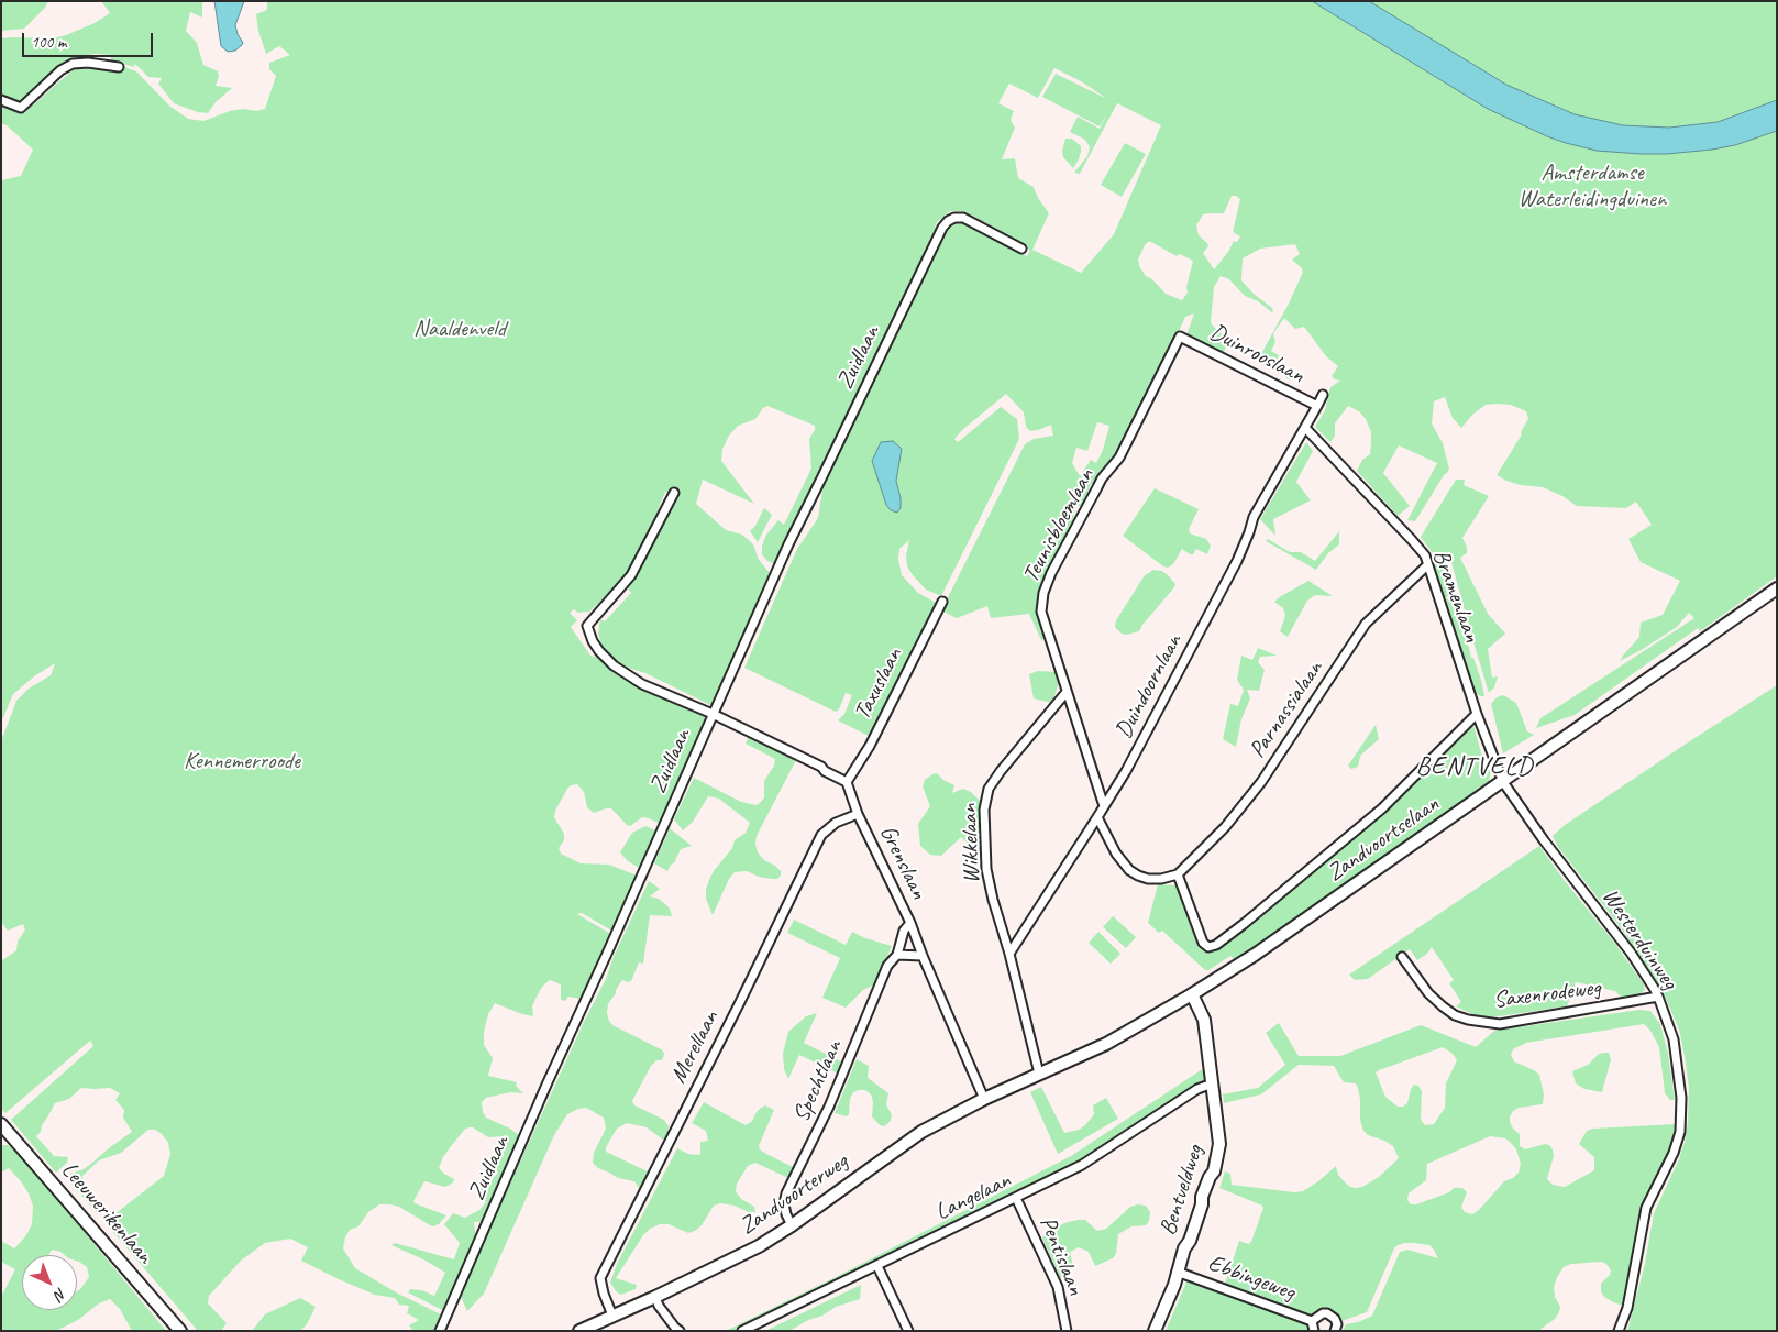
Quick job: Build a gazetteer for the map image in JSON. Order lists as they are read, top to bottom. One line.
{"streets":{"main road":["Zandvoortselaan","Bentveldweg","Zandvoorterweg","Leeuwerikenlaan"],"street":["Duinrooslaan","Zuidlaan","Teunisbloemlaan","Bramenlaan","Taxuslaan","Duindoornlaan","Parnassialaan","Wikkelaan","Grenslaan","Westerduinweg","Saxenrodeweg","Merellaan","Spechtlaan","Langelaan","Pentislaan","Ebbingeweg"]},"crossings":[["Duinrooslaan","Teunisbloemlaan"],["Duinrooslaan","Bramenlaan"],["Duinrooslaan","Duindoornlaan"],["Teunisbloemlaan","Duindoornlaan"],["Teunisbloemlaan","Wikkelaan"],["Bramenlaan","Duindoornlaan"],["Bramenlaan","Parnassialaan"],["Bramenlaan","Zandvoortselaan"],["Bramenlaan","Westerduinweg"],["Taxuslaan","Grenslaan"],["Duindoornlaan","Wikkelaan"],["Parnassialaan","Zandvoortselaan"],["Zandvoortselaan","Wikkelaan"],["Zandvoortselaan","Westerduinweg"],["Zandvoortselaan","Bentveldweg"],["Zandvoortselaan","Zandvoorterweg"],["Grenslaan","Merellaan"],["Grenslaan","Spechtlaan"],["Grenslaan","Zandvoorterweg"],["Westerduinweg","Saxenrodeweg"],["Merellaan","Zandvoorterweg"],["Spechtlaan","Zandvoorterweg"],["Bentveldweg","Langelaan"],["Bentveldweg","Ebbingeweg"],["Langelaan","Pentislaan"]],"districts":["BENTVELD"],"parks":["Amsterdamse Waterleidingduinen","Naaldenveld","Kennemerroode"],"scale_bar":"100 m","north":"bottom right"}
